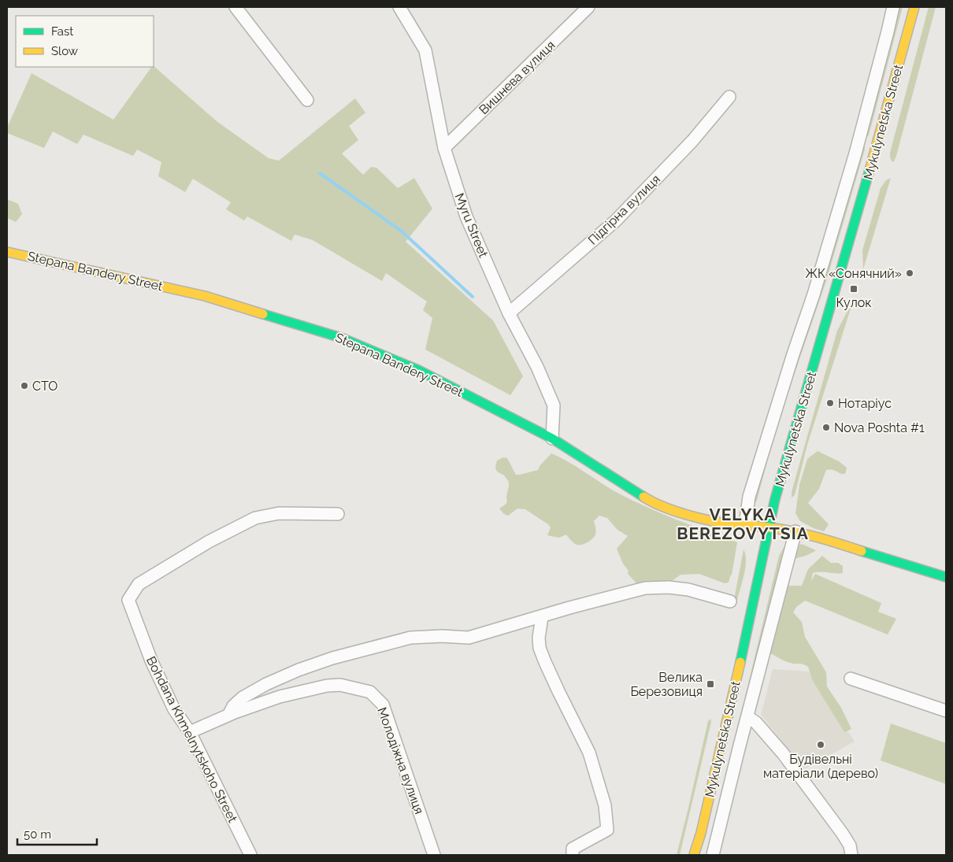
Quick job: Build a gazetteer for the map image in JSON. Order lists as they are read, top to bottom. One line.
{"streets":{"main road":["Mykulynetska Street","Stepana Bandery Street"],"street":["Вишнева вулиця","Підгірна вулиця","Myru Street","Bohdana Khmelnytskoho Street","Молодіжна вулиця"]},"crossings":[["Вишнева вулиця","Myru Street"],["Mykulynetska Street","Stepana Bandery Street"],["Підгірна вулиця","Myru Street"],["Myru Street","Stepana Bandery Street"],["Bohdana Khmelnytskoho Street","Молодіжна вулиця"]],"districts":["VELYKA BEREZOVYTSIA"],"places":{"other":["ЖК «Сонячний»","СТО","Нотаріус","Nova Poshta #1","Будівельні матеріали (дерево)"],"transit":["Кулок","Велика Березовиця"]},"legend":["Fast","Slow"],"scale_bar":"50 m"}
